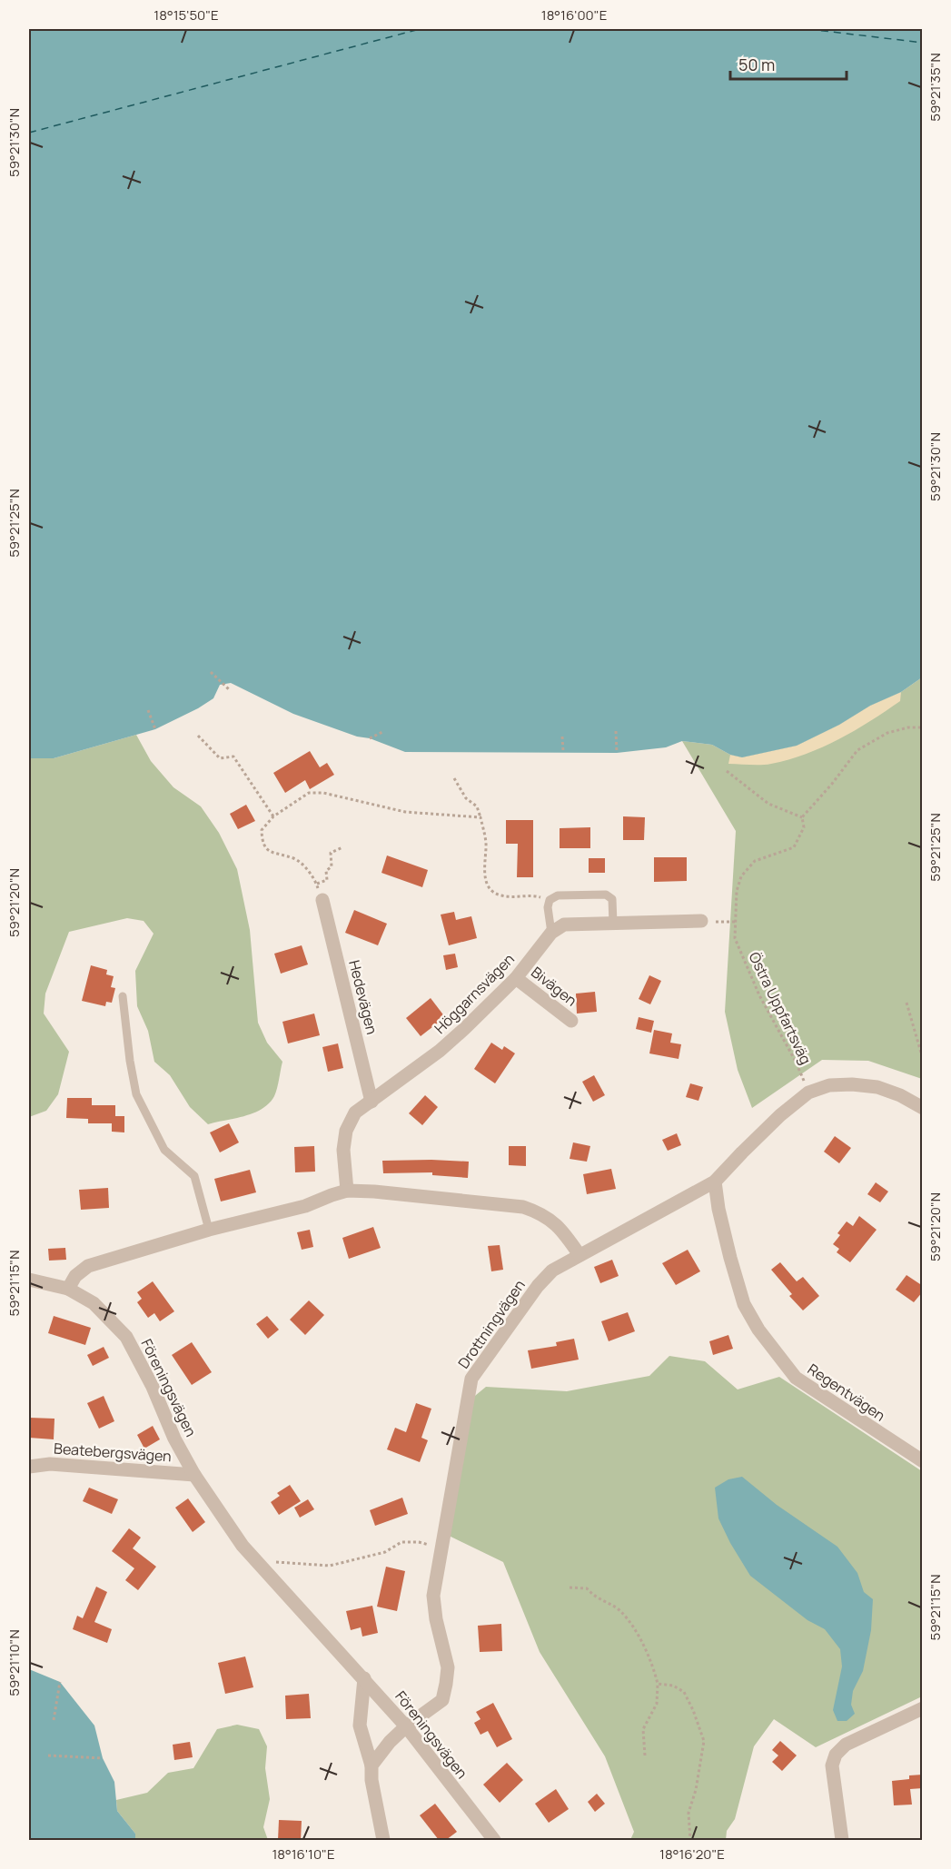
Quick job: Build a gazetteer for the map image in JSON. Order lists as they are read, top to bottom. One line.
{"streets":{"street":["Bivägen","Höggarnsvägen","Hedevägen","Drottningvägen","Föreningsvägen","Regentvägen","Beatebergsvägen"],"path":["Östra Uppfartsväg"]},"crossings":[["Bivägen","Höggarnsvägen"],["Höggarnsvägen","Hedevägen"],["Östra Uppfartsväg","Drottningvägen"],["Drottningvägen","Föreningsvägen"],["Drottningvägen","Regentvägen"],["Föreningsvägen","Beatebergsvägen"]],"scale_bar":"50 m","coordinates":["18°15'50\"E","18°16'00\"E","59°21'35\"N","59°21'30\"N","59°21'25\"N","59°21'20\"N","59°21'15\"N","59°21'10\"N","18°16'10\"E","18°16'20\"E"]}
